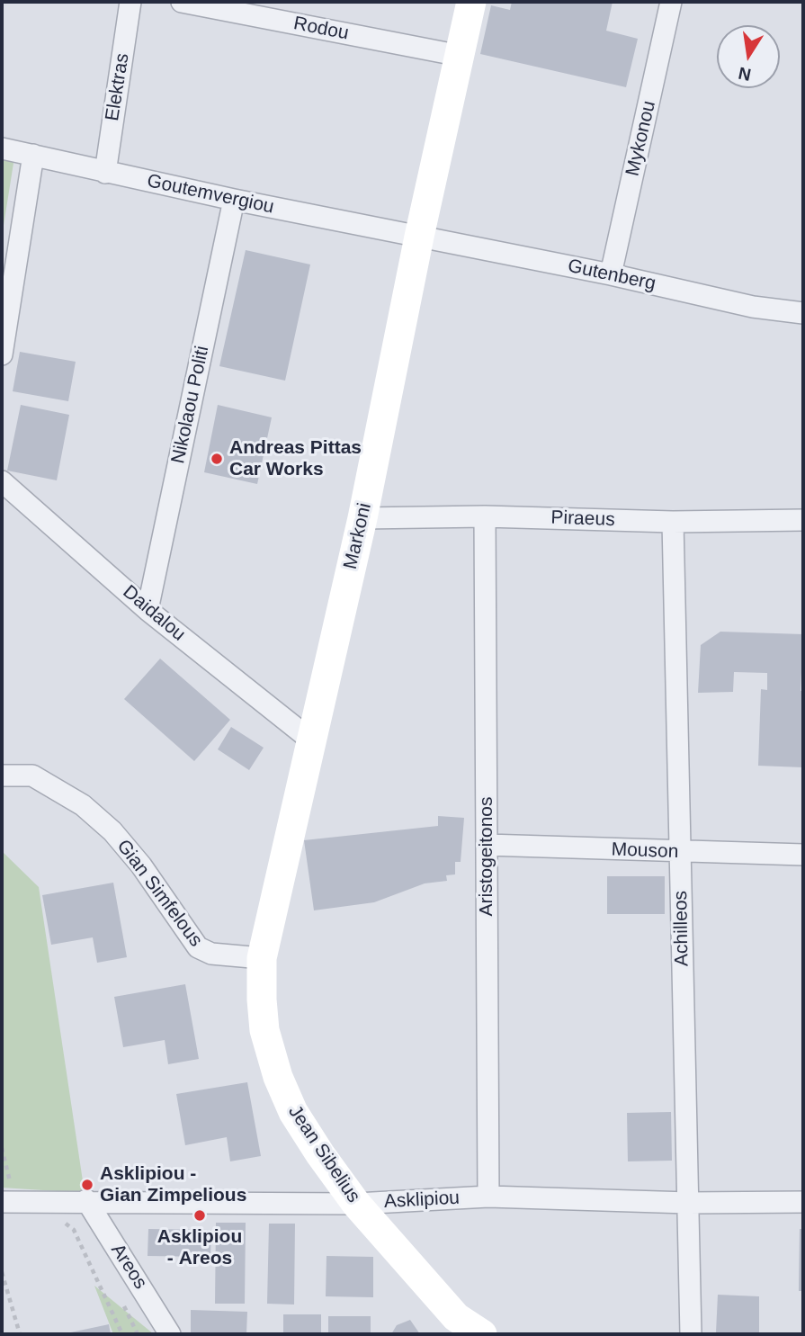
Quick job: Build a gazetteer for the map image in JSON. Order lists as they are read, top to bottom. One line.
{"streets":{"main road":["Markoni","Jean Sibelius"],"street":["Rodou","Elektras","Mykonou","Goutemvergiou","Gutenberg","Nikolaou Politi","Piraeus","Daidalou","Mouson","Aristogeitonos","Gian Simfelous","Achilleos","Asklipiou","Areos"]},"crossings":[["Rodou","Markoni"],["Elektras","Goutemvergiou"],["Mykonou","Gutenberg"],["Goutemvergiou","Gutenberg"],["Goutemvergiou","Nikolaou Politi"],["Goutemvergiou","Markoni"],["Gutenberg","Markoni"],["Nikolaou Politi","Daidalou"],["Piraeus","Markoni"],["Piraeus","Aristogeitonos"],["Piraeus","Achilleos"],["Markoni","Daidalou"],["Markoni","Gian Simfelous"],["Markoni","Jean Sibelius"],["Mouson","Aristogeitonos"],["Mouson","Achilleos"],["Aristogeitonos","Asklipiou"],["Gian Simfelous","Jean Sibelius"],["Achilleos","Asklipiou"],["Jean Sibelius","Asklipiou"],["Asklipiou","Areos"]],"places":["Andreas Pittas Car Works","Asklipiou - Gian Zimpelious","Asklipiou - Areos"],"north":"bottom"}
